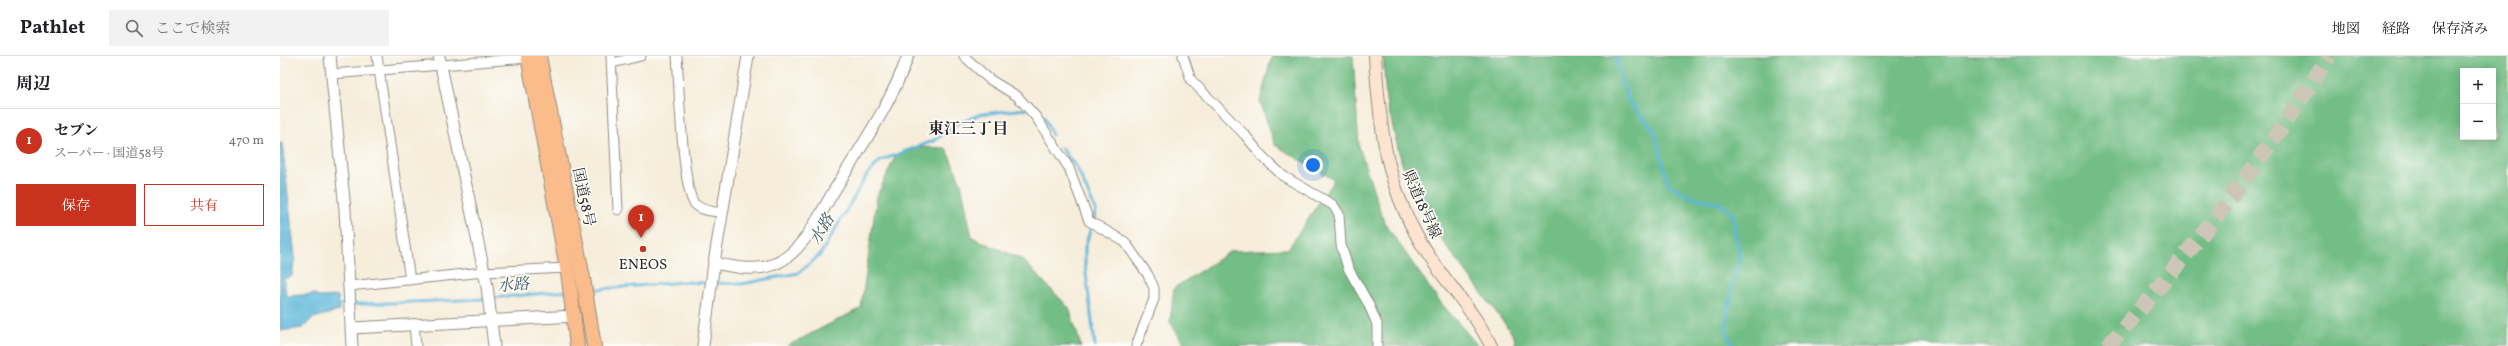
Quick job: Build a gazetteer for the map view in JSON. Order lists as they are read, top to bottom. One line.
{"streets":{"highway":["国道58号"],"main road":["県道18号線"]},"districts":["東江三丁目"],"water":["水路"],"places":["ENEOS"],"page":{"header":"Pathlet","search":"ここで検索","nav":["地図","経路","保存済み"],"heading":"周辺","map_buttons":["+","−"],"list":[{"mark":"1","name":"セブン","note":"スーパー · 国道58号","value":"470 m"}],"buttons":["保存","共有"],"pins":"1"}}
